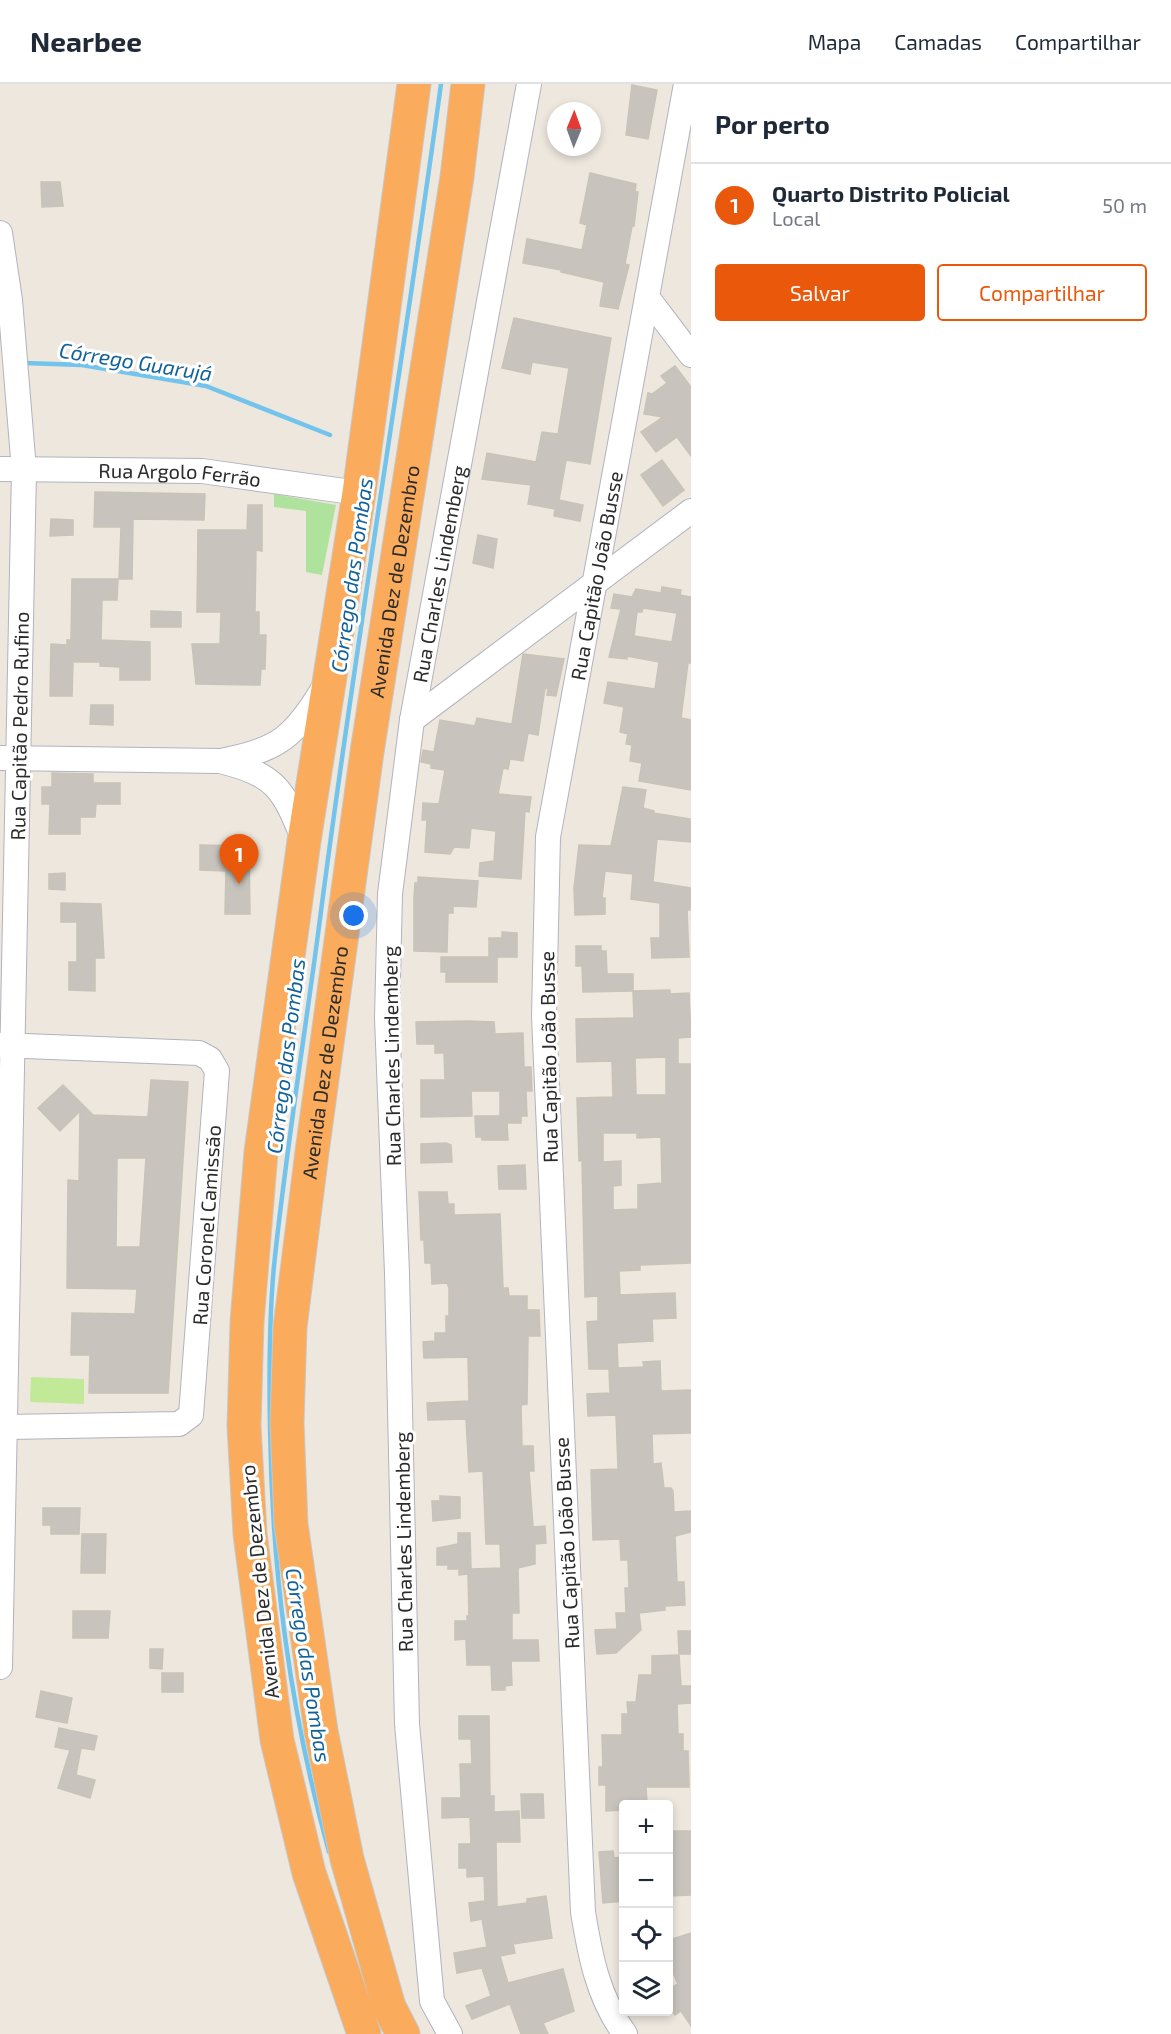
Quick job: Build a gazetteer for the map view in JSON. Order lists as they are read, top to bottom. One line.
{"streets":{"highway":["Avenida Dez de Dezembro"],"street":["Rua Argolo Ferrão","Rua Charles Lindemberg","Rua Capitão João Busse","Rua Capitão Pedro Rufino","Rua Coronel Camissão"]},"crossings":[["Rua Argolo Ferrão","Avenida Dez de Dezembro"],["Rua Argolo Ferrão","Rua Capitão Pedro Rufino"],["Rua Capitão Pedro Rufino","Rua Coronel Camissão"]],"water":["Córrego Guarujá","Córrego das Pombas"],"north":"top","page":{"header":"Nearbee","nav":["Mapa","Camadas","Compartilhar"],"heading":"Por perto","list":[{"mark":"1","name":"Quarto Distrito Policial","note":"Local","value":"50 m"}],"buttons":["Salvar","Compartilhar"],"pins":"1","map_buttons":["+","−"]}}
